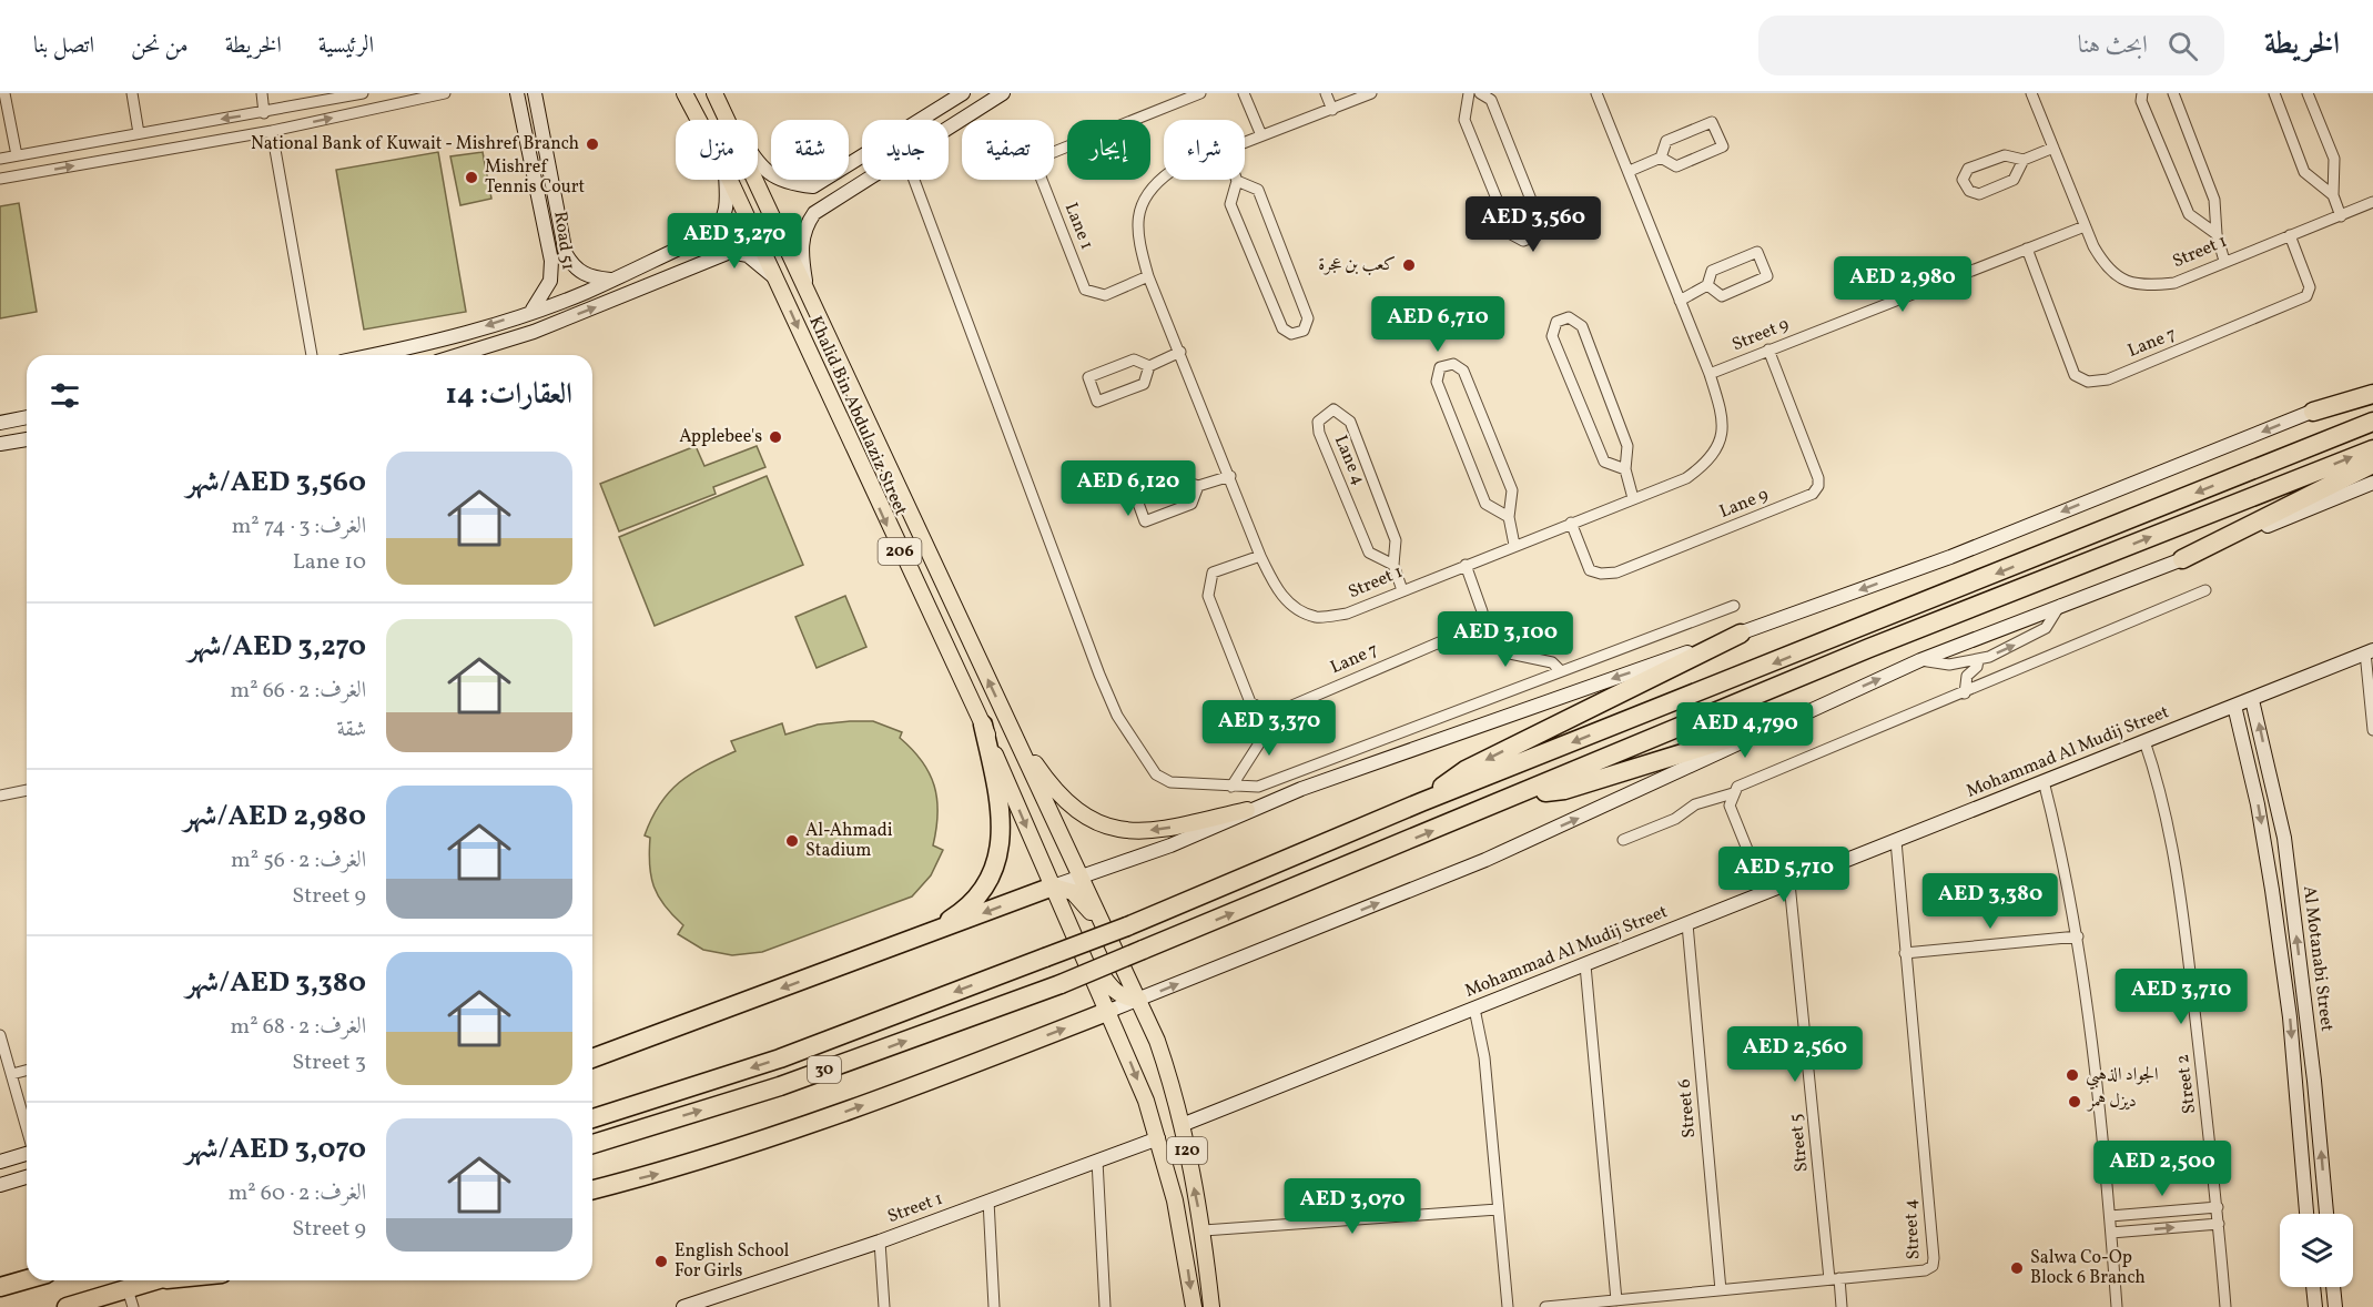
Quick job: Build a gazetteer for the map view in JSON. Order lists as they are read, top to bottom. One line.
{"streets":{"highway":["30"],"main road":["Khalid Bin Abdulaziz Street","206","120"],"street":["Lane 1","Road 51","Street 1","Street 9","Lane 7","Lane 4","Lane 9","Mohammad Al Mudij Street","Al Motanabi Street","Street 2","Street 6","Street 5","Street 4"]},"crossings":[["Lane 1","Street 1"],["Street 1","Street 9"],["Street 1","Lane 7"],["Street 1","Lane 4"],["Street 1","Lane 9"],["Street 1","120"],["Street 9","Lane 7"],["Street 9","Lane 9"],["Khalid Bin Abdulaziz Street","120"],["Mohammad Al Mudij Street","Al Motanabi Street"],["Mohammad Al Mudij Street","Street 2"],["Mohammad Al Mudij Street","Street 6"],["Mohammad Al Mudij Street","Street 5"],["Mohammad Al Mudij Street","120"],["Mohammad Al Mudij Street","Street 4"],["Street 6","Street 4"],["Street 5","Street 4"]],"places":["National Bank of Kuwait - Mishref Branch","Mishref Tennis Court","كعب بن عجرة","Applebee's","Al-Ahmadi Stadium","الجواد الذهبي","ديزل همر","English School For Girls","Salwa Co-Op Block 6 Branch"],"page":{"header":"الخريطة","search":"ابحث هنا","nav":["الرئيسية","الخريطة","من نحن","اتصل بنا"],"chip":["شراء","إيجار","تصفية","جديد","شقة","منزل"],"price":["AED 3,560","AED 3,270","AED 2,980","AED 6,710","AED 6,120","AED 3,100","AED 3,370","AED 4,790","AED 5,710","AED 3,380","AED 3,710","AED 2,560","AED 2,500","AED 3,070"],"heading":"العقارات: 14","list":[{"name":"AED 3,560/شهر","note":"الغرف: 3 · 74 m² · Lane 10"},{"name":"AED 3,270/شهر","note":"الغرف: 2 · 66 m² · شقة"},{"name":"AED 2,980/شهر","note":"الغرف: 2 · 56 m² · Street 9"},{"name":"AED 3,380/شهر","note":"الغرف: 2 · 68 m² · Street 3"},{"name":"AED 3,070/شهر","note":"الغرف: 2 · 60 m² · Street 9"}]}}
